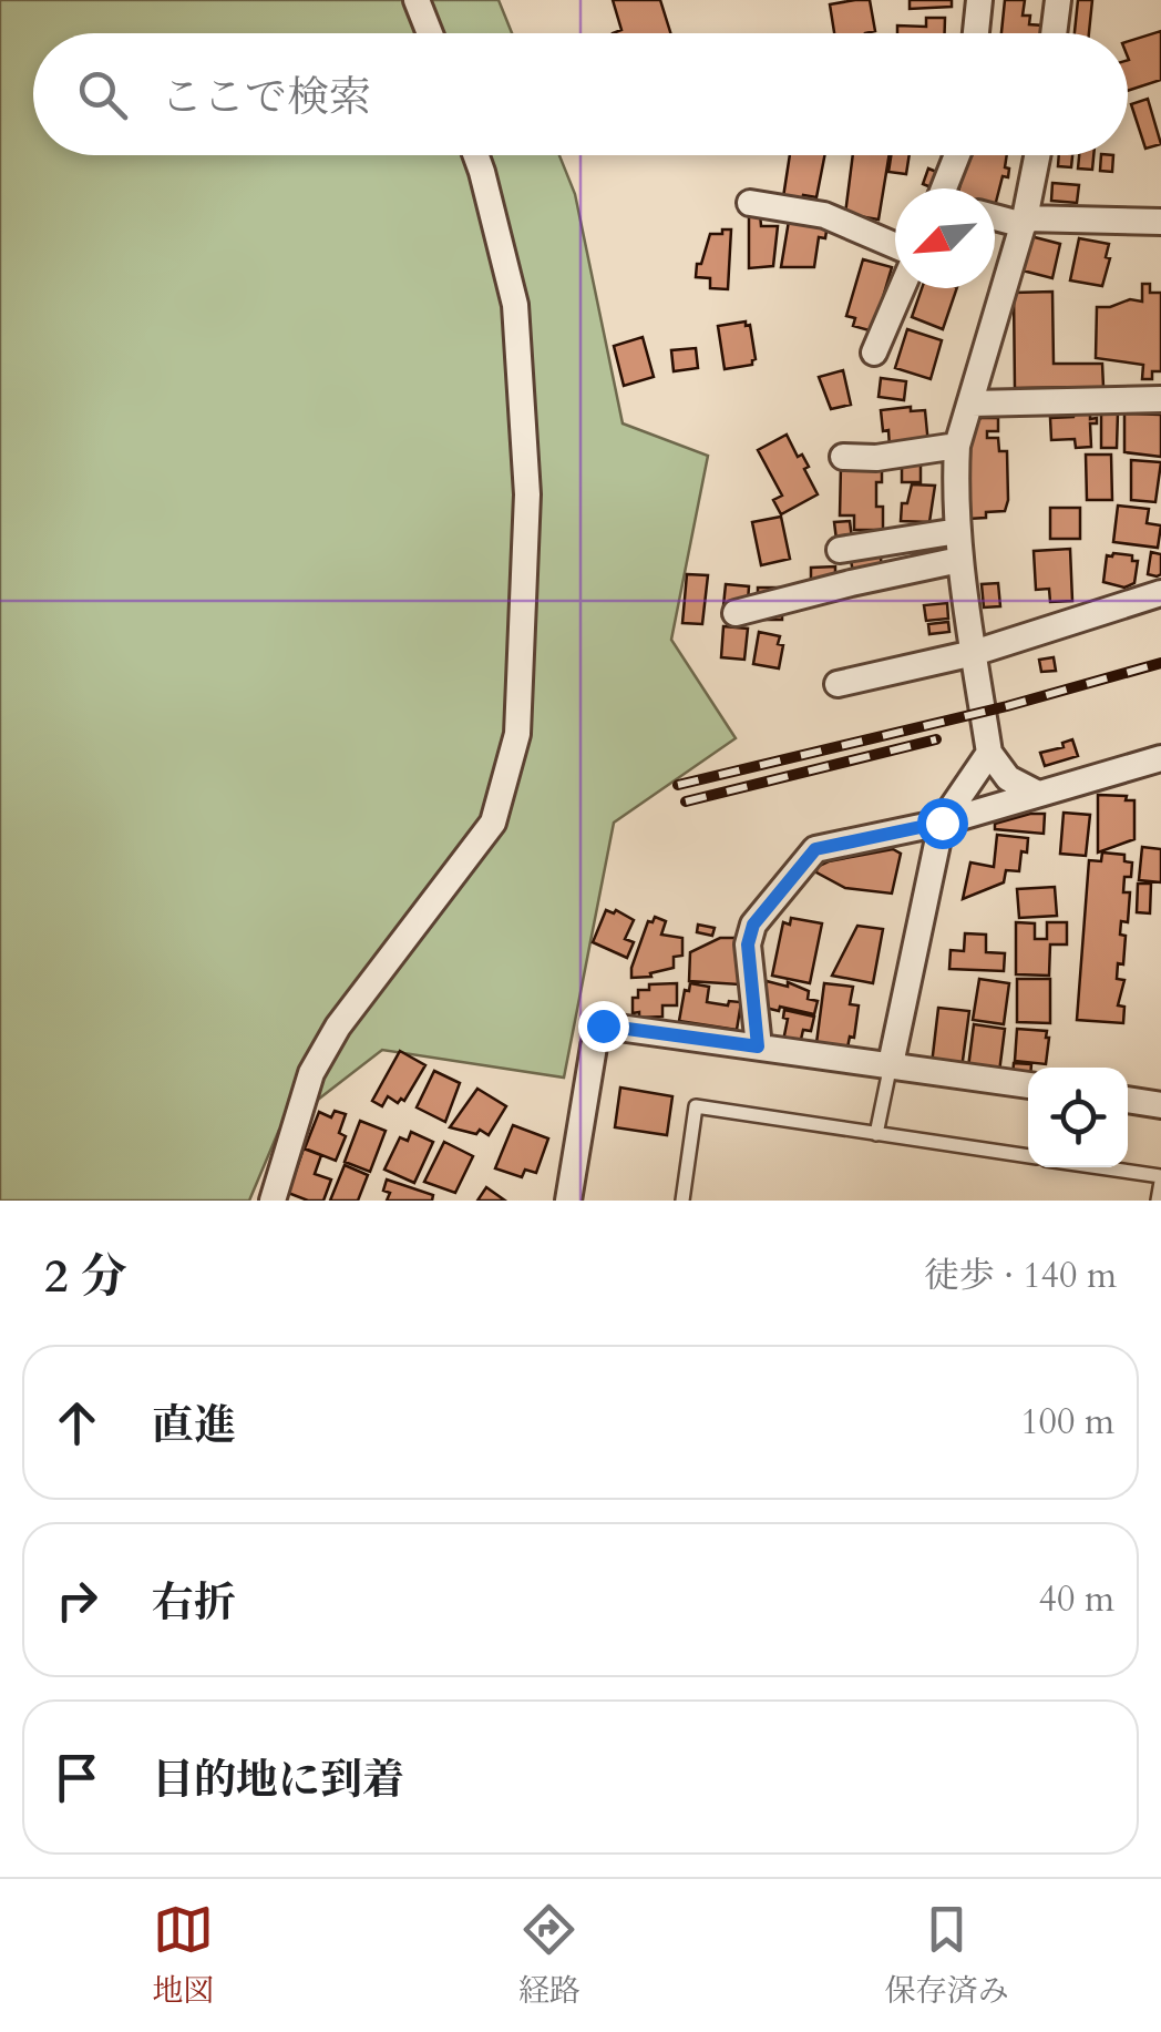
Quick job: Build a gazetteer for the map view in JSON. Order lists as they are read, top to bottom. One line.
{"north":"bottom left","page":{"search":"ここで検索","heading":["2 分","徒歩 · 140 m"],"list":[["直進","100 m"],["右折","40 m"],"目的地に到着"],"nav":["地図","経路","保存済み"]}}
